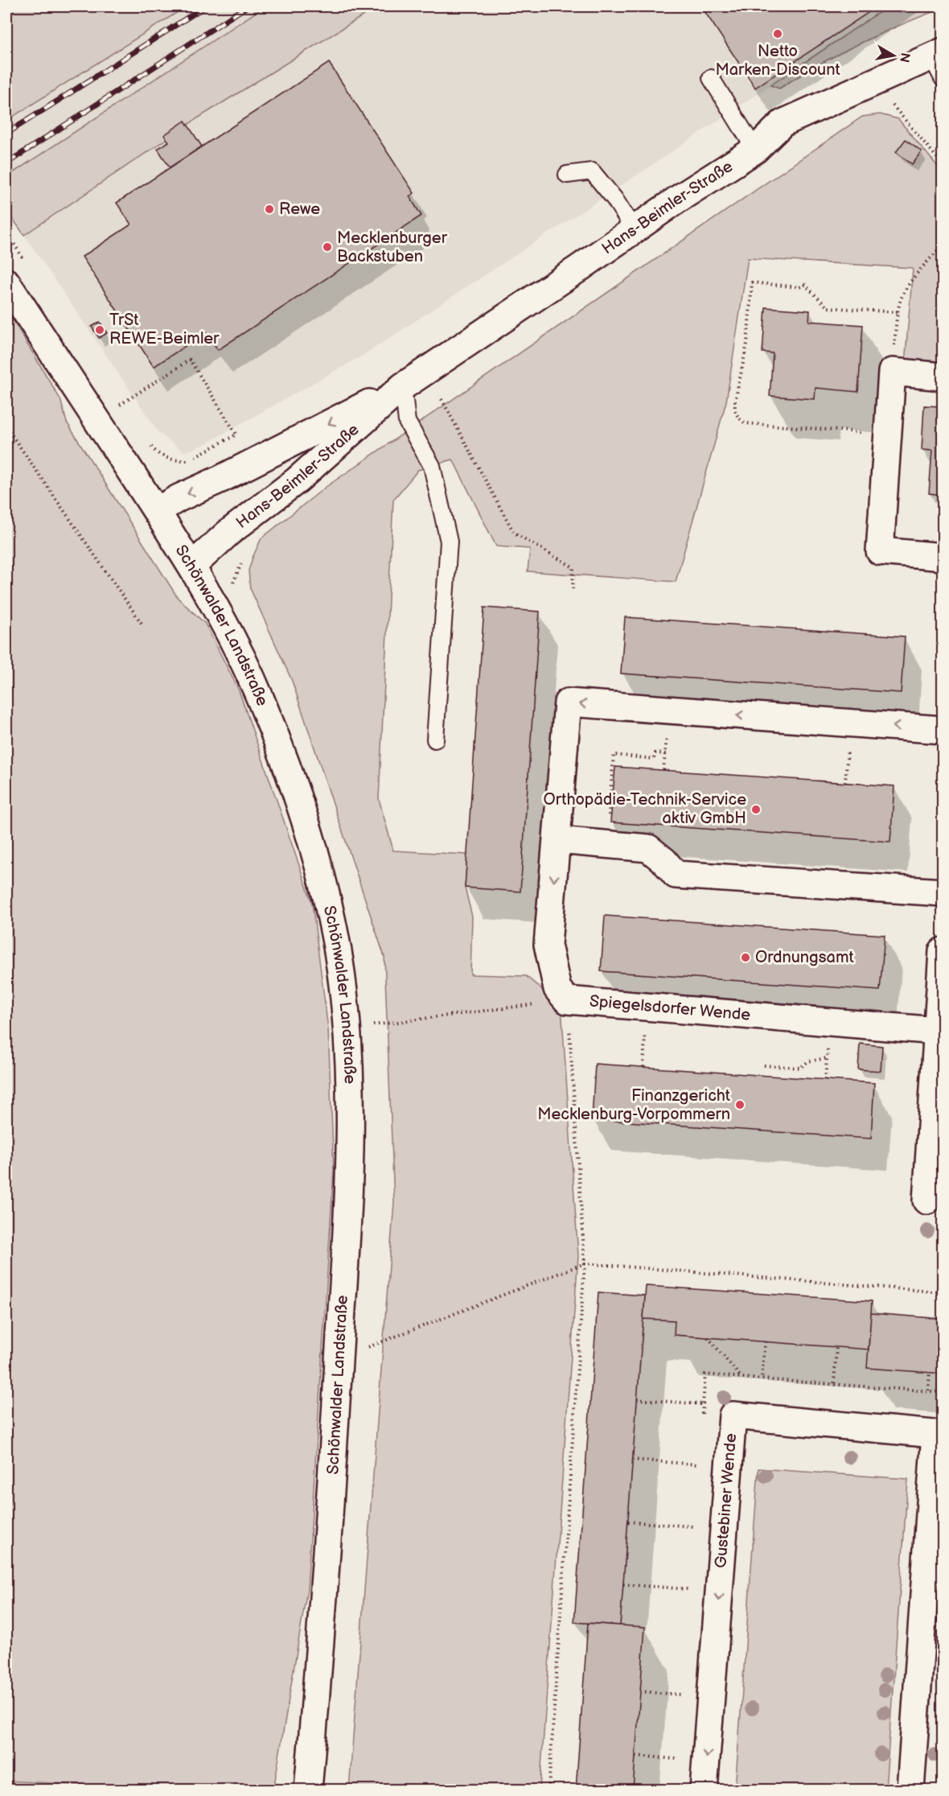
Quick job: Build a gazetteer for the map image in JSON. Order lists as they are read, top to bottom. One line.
{"streets":{"street":["Hans-Beimler-Straße","Schönwalder Landstraße","Spiegelsdorfer Wende","Gustebiner Wende"]},"crossings":[["Hans-Beimler-Straße","Schönwalder Landstraße"]],"places":["Netto Marken-Discount","Rewe","Mecklenburger Backstuben","TrSt REWE-Beimler","Orthopädie-Technik-Service aktiv GmbH","Ordnungsamt","Finanzgericht Mecklenburg-Vorpommern"],"north":"right"}
